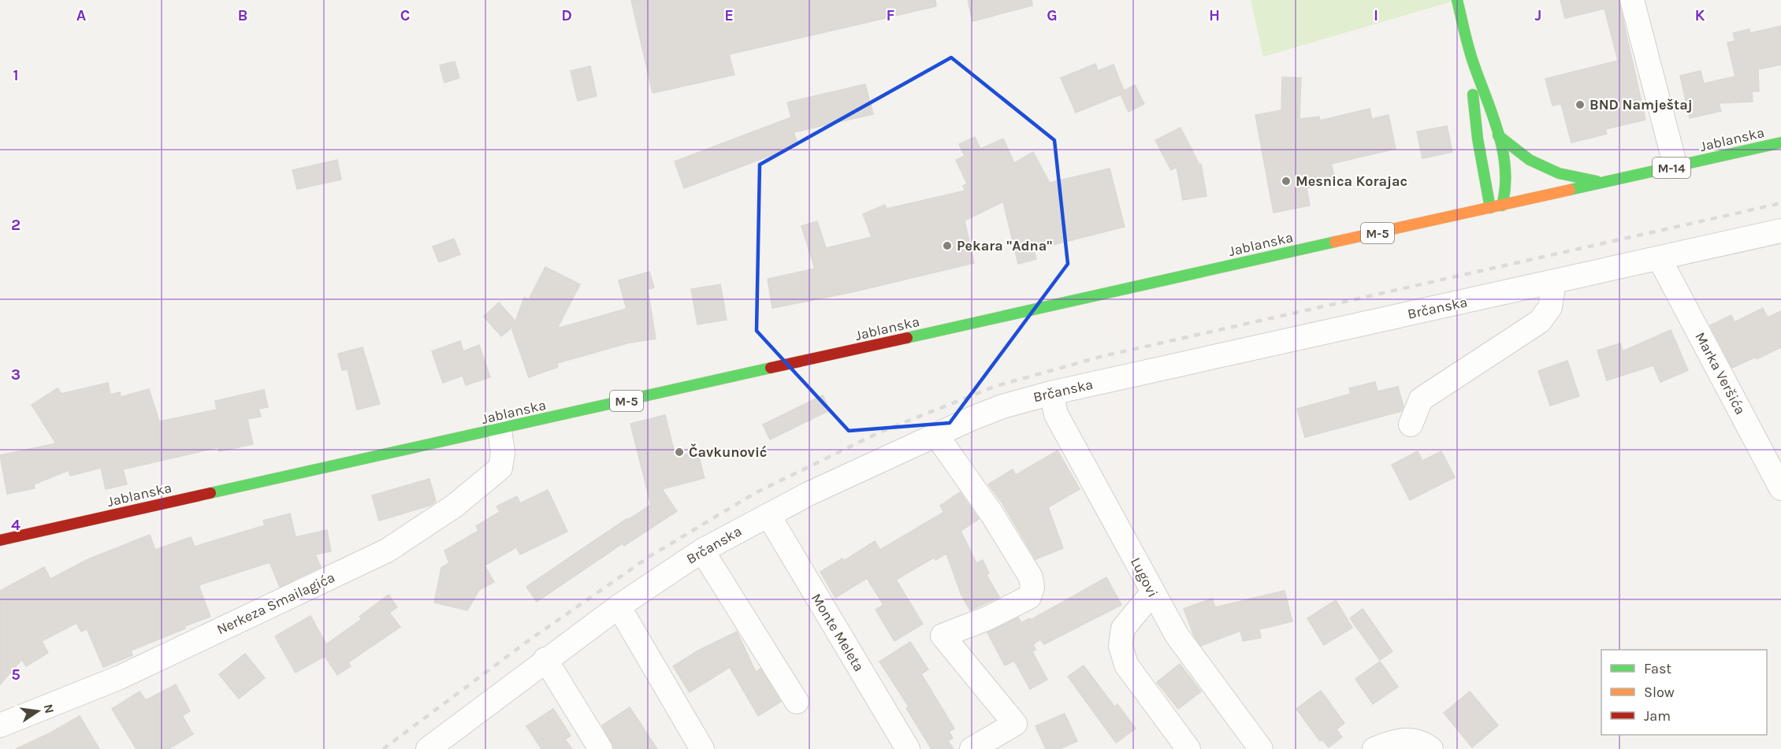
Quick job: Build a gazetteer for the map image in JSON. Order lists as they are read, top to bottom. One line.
{"streets":{"main road":["Jablanska","M-14","M-5"],"street":["Brčanska","Marka Veršića","Lugovi","Nerkeza Smailagića","Monte Meleta"]},"crossings":[["Jablanska","Nerkeza Smailagića"],["Brčanska","Marka Veršića"],["Brčanska","Lugovi"],["Brčanska","Monte Meleta"]],"places":["BND Namještaj","Mesnica Korajac","Pekara \"Adna\"","Čavkunović"],"legend":["Fast","Slow","Jam"],"north":"right","grid":{"columns":["A","B","C","D","E","F","G","H","I","J","K"],"rows":["1","2","3","4","5"]}}
